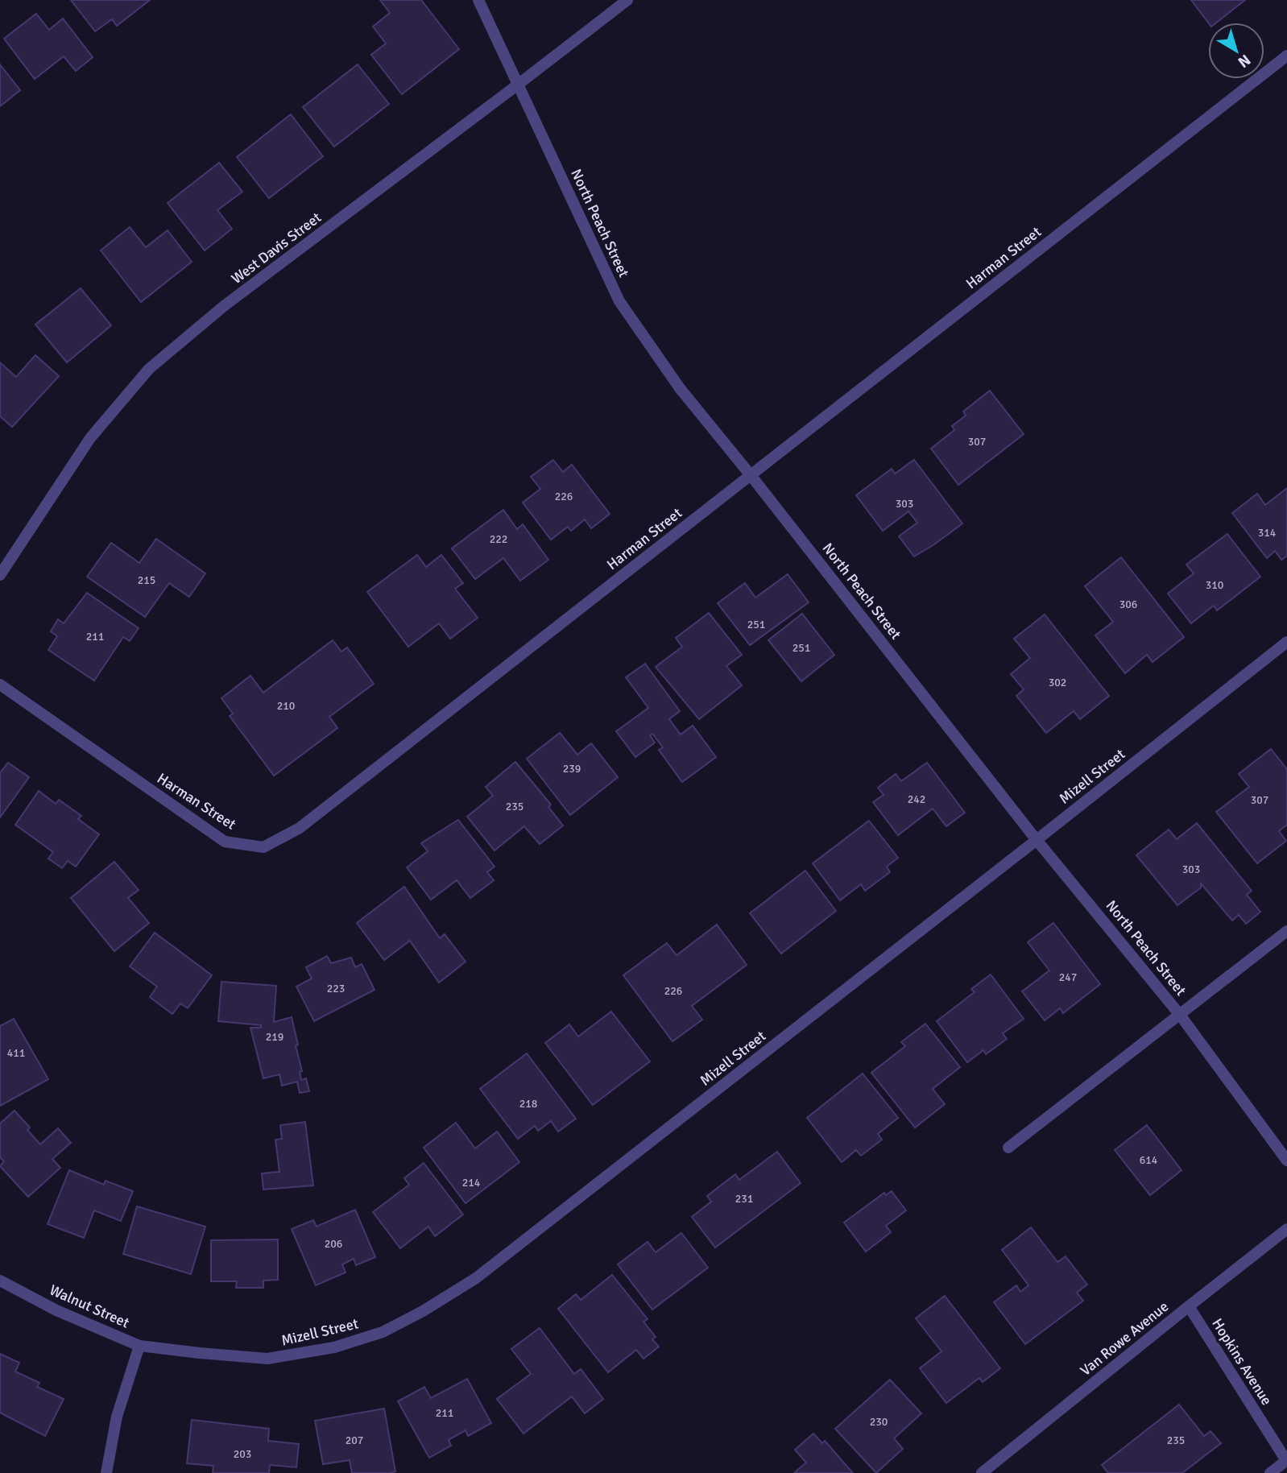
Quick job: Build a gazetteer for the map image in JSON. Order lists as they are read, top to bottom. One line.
{"streets":{"street":["North Peach Street","West Davis Street","Harman Street","Mizell Street","Walnut Street","Van Rowe Avenue","Hopkins Avenue"]},"crossings":[["North Peach Street","West Davis Street"],["North Peach Street","Harman Street"],["North Peach Street","Mizell Street"],["Mizell Street","Walnut Street"],["Van Rowe Avenue","Hopkins Avenue"]],"house_numbers":["307","226","303","314","222","215","310","306","251","211","251","302","210","239","242","307","235","303","247","223","226","219","411","218","614","214","231","206","211","230","207","235","203"],"north":"bottom right"}
